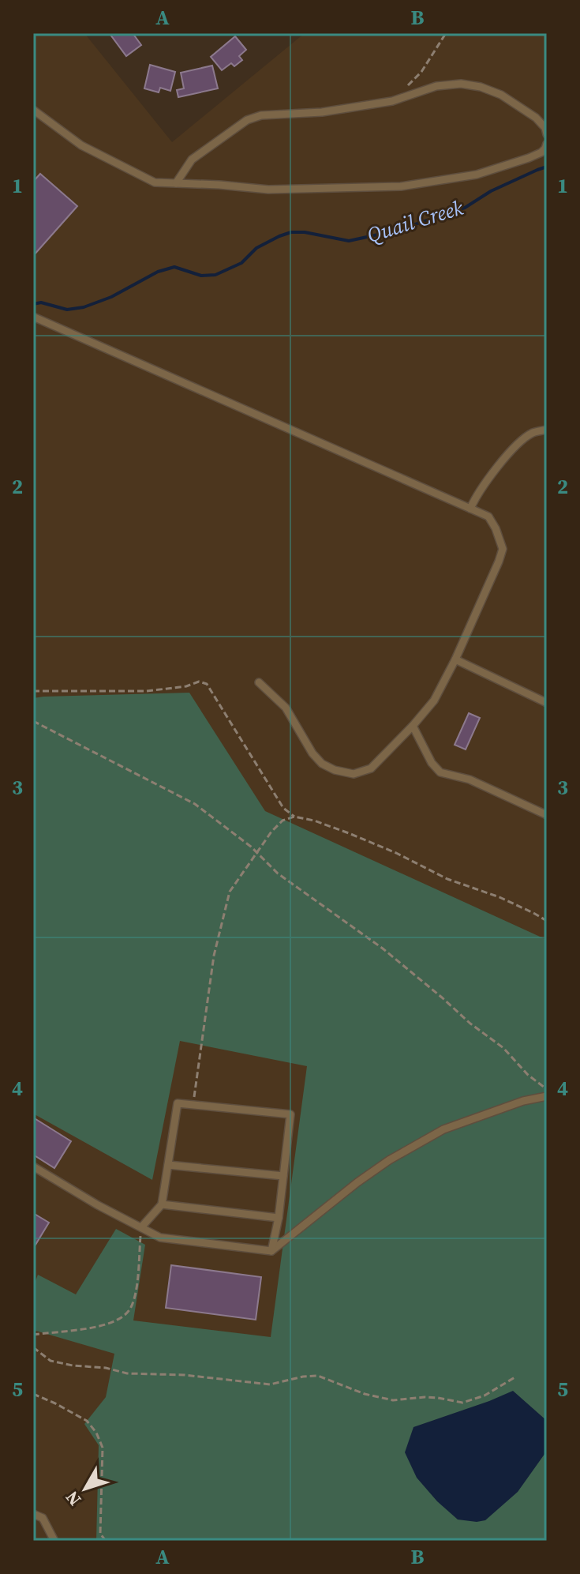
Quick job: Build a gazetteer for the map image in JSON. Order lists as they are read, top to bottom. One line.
{"water":["Quail Creek"],"north":"bottom left","grid":{"columns":["A","B"],"rows":["1","2","3","4","5"]}}
